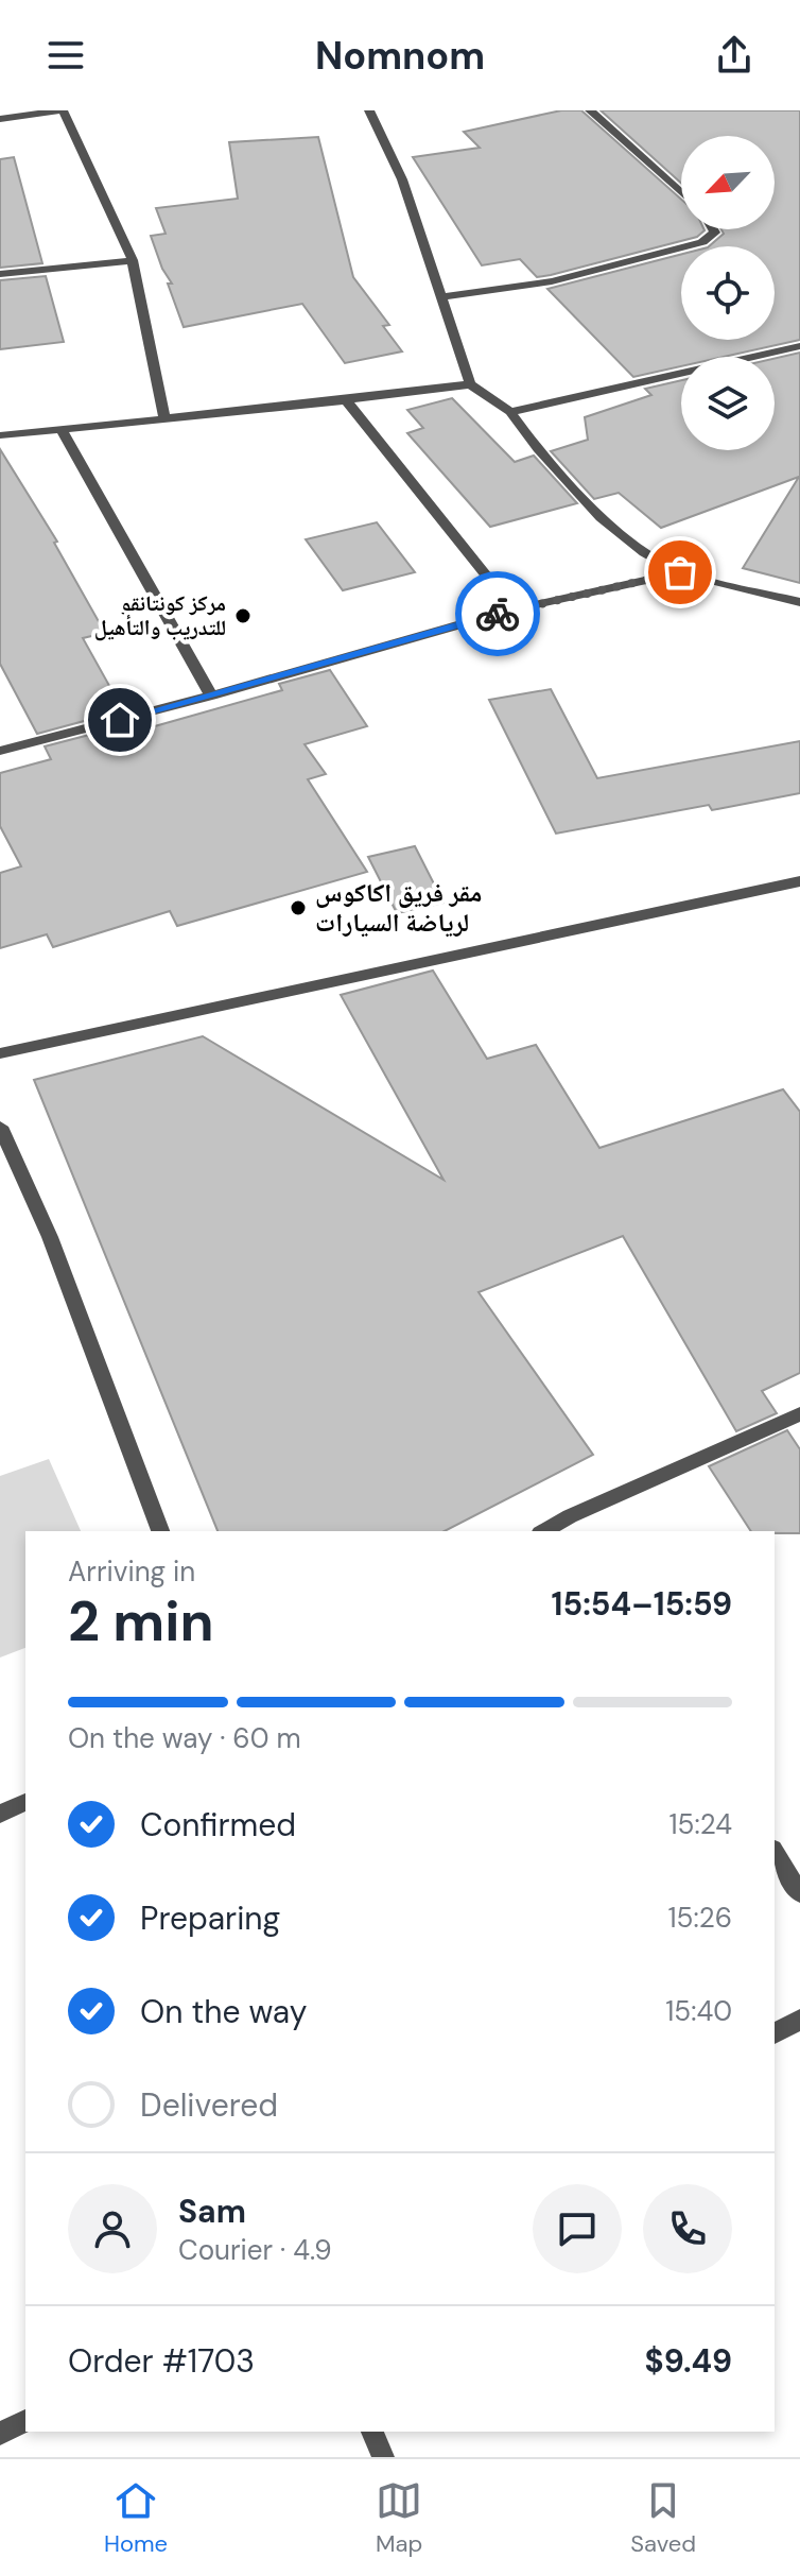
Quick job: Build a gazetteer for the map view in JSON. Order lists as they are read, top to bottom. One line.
{"places":["مركز كونتانقو للتدريب والتأهيل","مقر فريق اكاكوس لرياضة السيارات"],"north":"bottom left","page":{"header":"Nomnom","heading":["2 min","Arriving in","15:54–15:59"],"panel":["Sam","Courier · 4.9","Order #1703","$9.49"],"bar":"On the way · 60 m","list":[["Confirmed","15:24"],["Preparing","15:26"],["On the way","15:40"],"Delivered"],"tabs":["Home","Map","Saved"]}}
